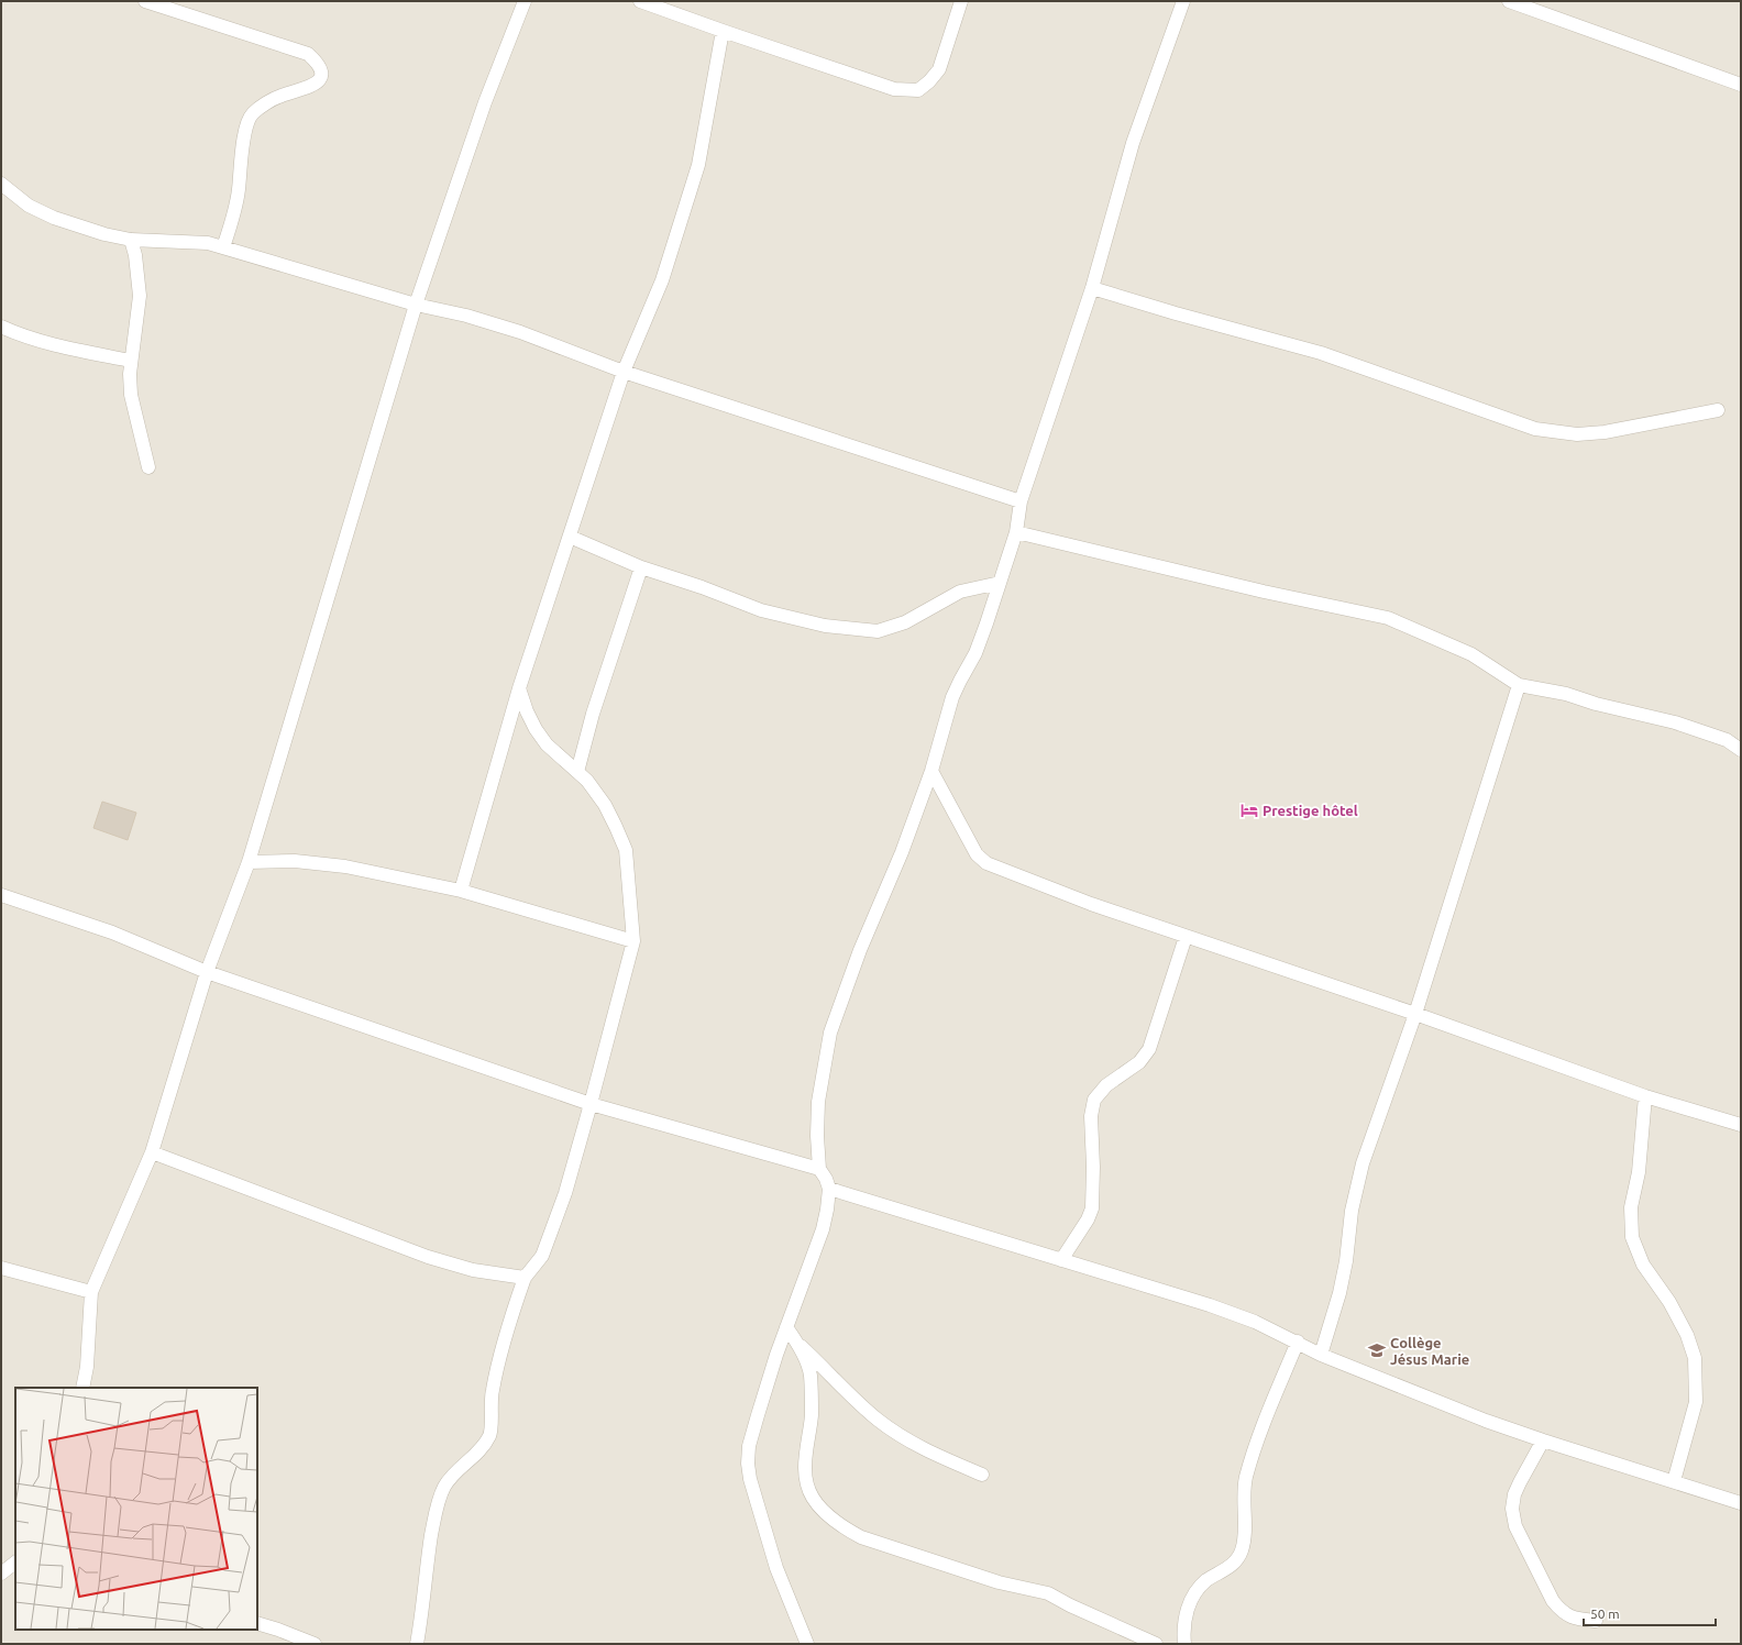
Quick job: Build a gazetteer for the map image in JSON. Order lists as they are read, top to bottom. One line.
{"places":{"hotel":["Prestige hôtel"],"school or university":["Collège Jésus Marie"]},"scale_bar":"50 m"}
